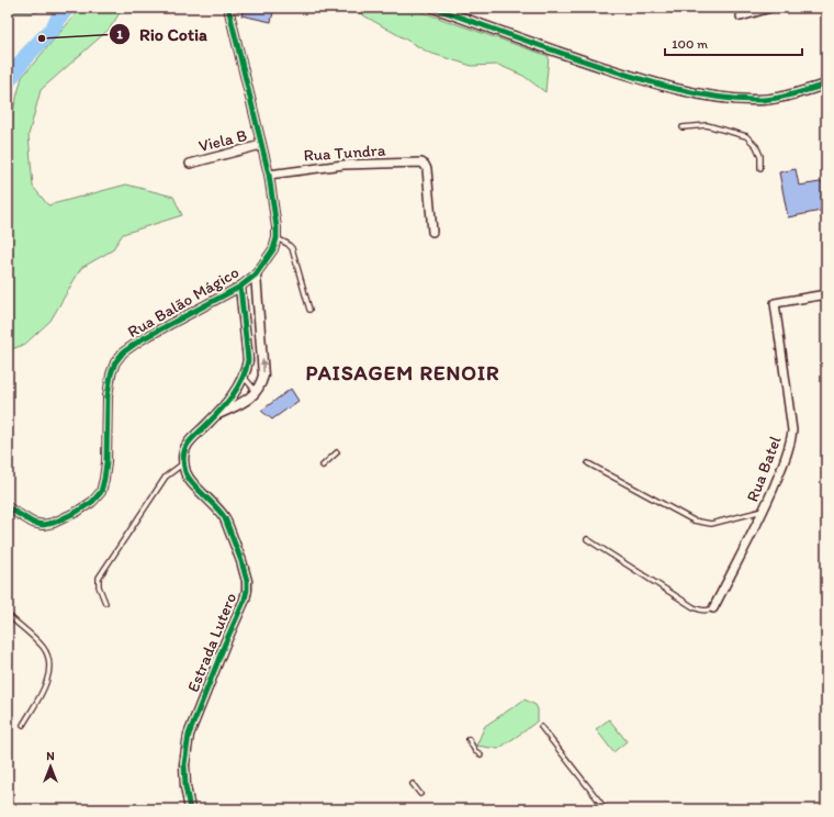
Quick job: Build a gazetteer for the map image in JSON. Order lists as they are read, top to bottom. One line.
{"streets":{"street":["Viela B","Rua Tundra","Rua Balão Mágico","Rua Batel","Estrada Lutero"]},"crossings":[["Viela B","Rua Balão Mágico"],["Rua Tundra","Rua Balão Mágico"]],"districts":["PAISAGEM RENOIR"],"places":["Rio Cotia"],"scale_bar":"100 m","north":"top"}
